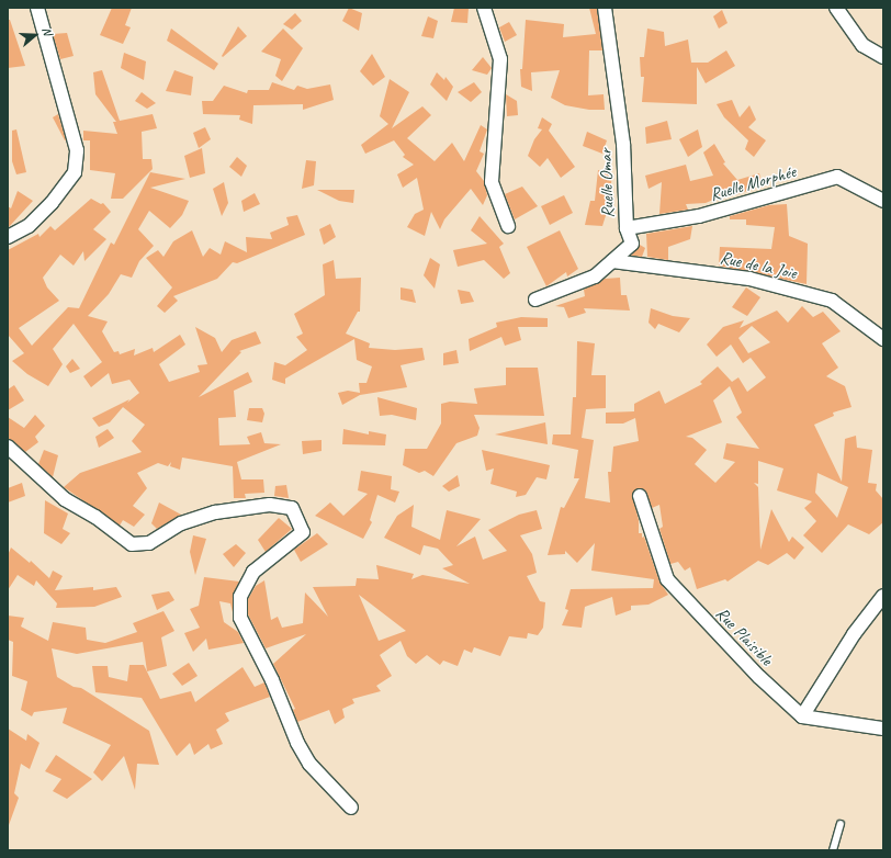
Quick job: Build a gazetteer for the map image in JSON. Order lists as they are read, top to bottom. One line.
{"streets":{"street":["Ruelle Omar","Ruelle Morphée","Rue de la Joie","Rue Plaisible"]},"crossings":[["Ruelle Omar","Ruelle Morphée"],["Ruelle Omar","Rue de la Joie"]],"north":"right"}
